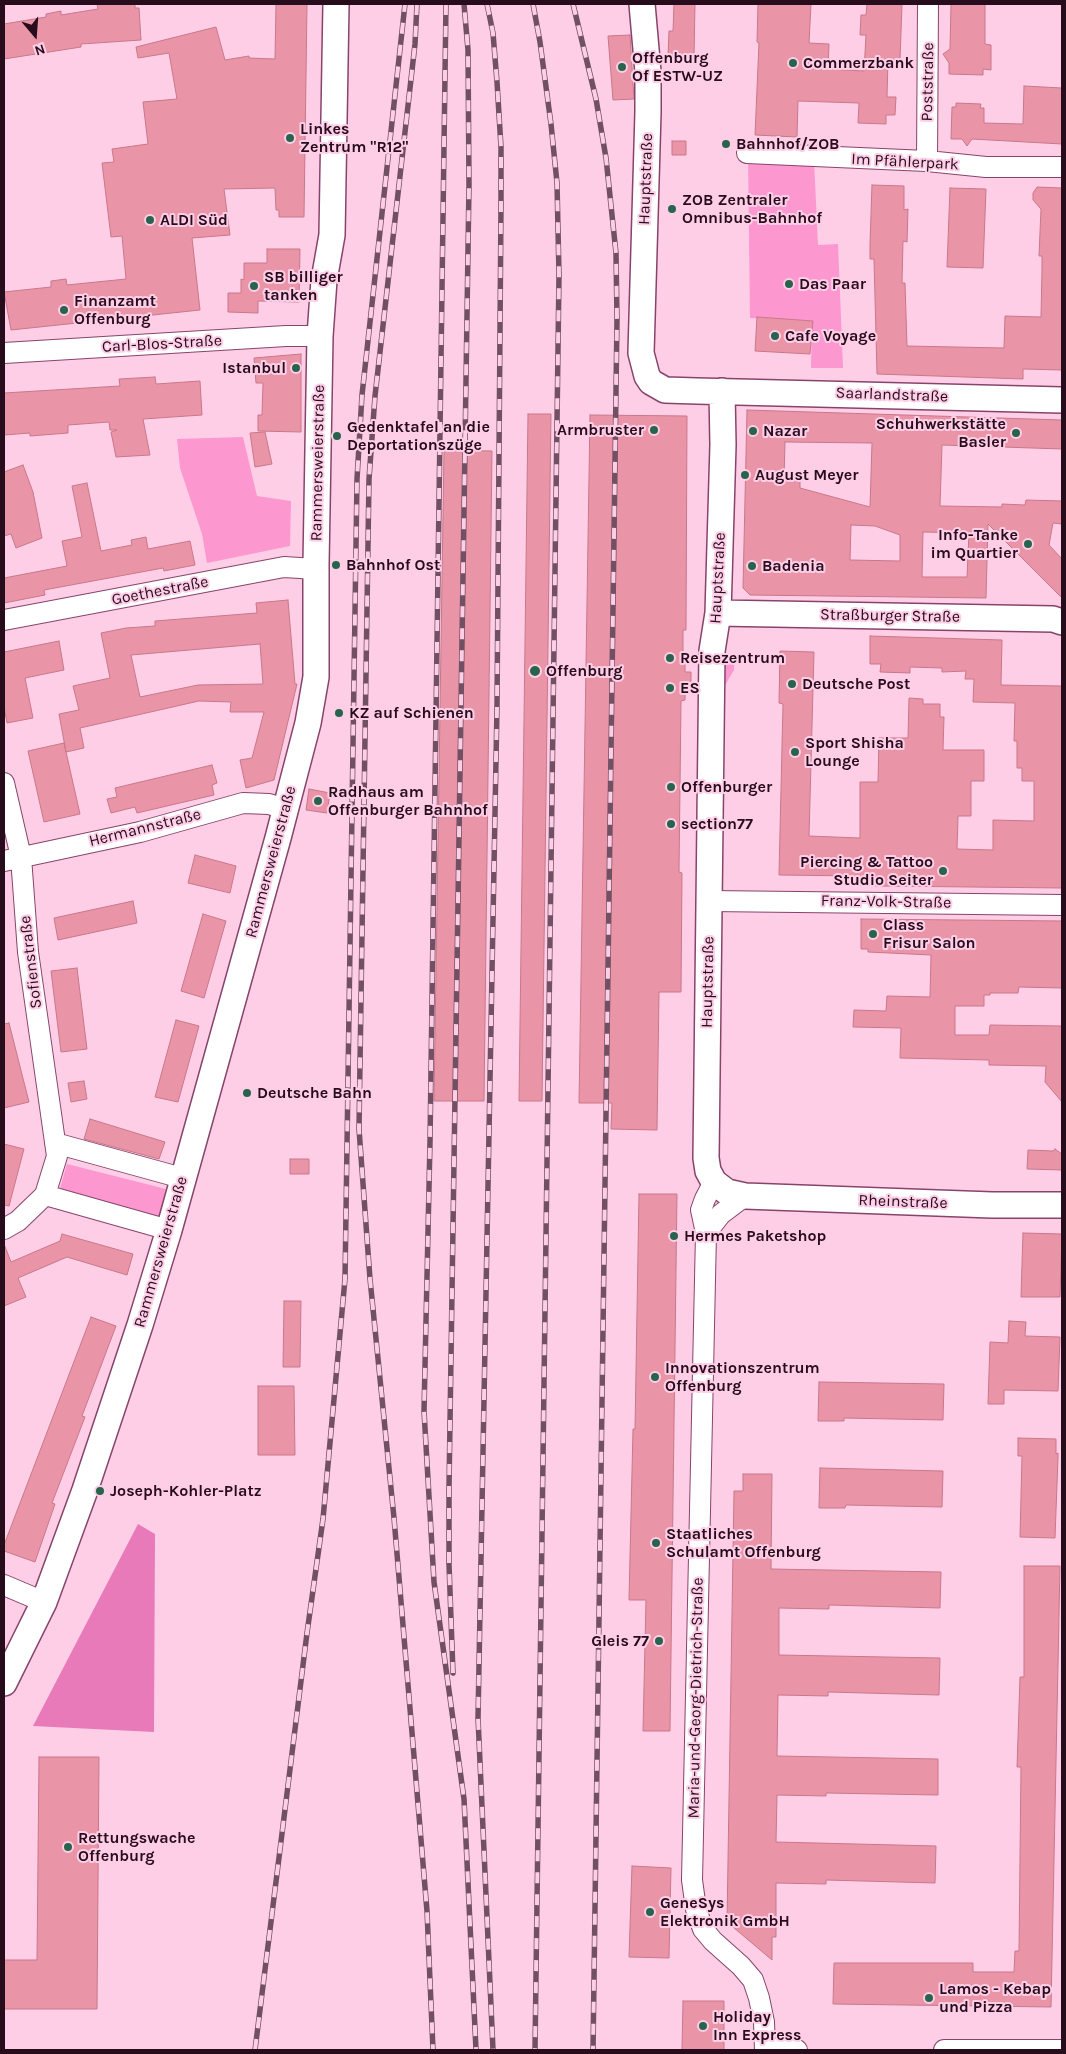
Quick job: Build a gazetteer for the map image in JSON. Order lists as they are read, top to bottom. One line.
{"streets":{"street":["Poststraße","Im Pfählerpark","Hauptstraße","Carl-Blos-Straße","Saarlandstraße","Rammersweierstraße","Goethestraße","Straßburger Straße","Hermannstraße","Franz-Volk-Straße","Sofienstraße","Rheinstraße","Maria-und-Georg-Dietrich-Straße"]},"crossings":[["Poststraße","Im Pfählerpark"],["Hauptstraße","Saarlandstraße"],["Hauptstraße","Straßburger Straße"],["Hauptstraße","Franz-Volk-Straße"],["Hauptstraße","Maria-und-Georg-Dietrich-Straße"],["Carl-Blos-Straße","Rammersweierstraße"],["Rammersweierstraße","Goethestraße"],["Rammersweierstraße","Hermannstraße"],["Hermannstraße","Sofienstraße"]],"places":["Commerzbank","Offenburg Of ESTW-UZ","Linkes Zentrum \"R12\"","Bahnhof/ZOB","ZOB Zentraler Omnibus-Bahnhof","ALDI Süd","Das Paar","SB billiger tanken","Finanzamt Offenburg","Cafe Voyage","Istanbul","Armbruster","Nazar","Schuhwerkstätte Basler","Gedenktafel an die Deportationszüge","August Meyer","Info-Tanke im Quartier","Bahnhof Ost","Badenia","Reisezentrum","Offenburg","Deutsche Post","ES","KZ auf Schienen","Sport Shisha Lounge","Offenburger","Radhaus am Offenburger Bahnhof","section77","Piercing & Tattoo Studio Seiter","Class Frisur Salon","Deutsche Bahn","Hermes Paketshop","Innovationszentrum Offenburg","Joseph-Kohler-Platz","Staatliches Schulamt Offenburg","Gleis 77","Rettungswache Offenburg","GeneSys Elektronik GmbH","Lamos - Kebap und Pizza","Holiday Inn Express"],"north":"bottom"}
